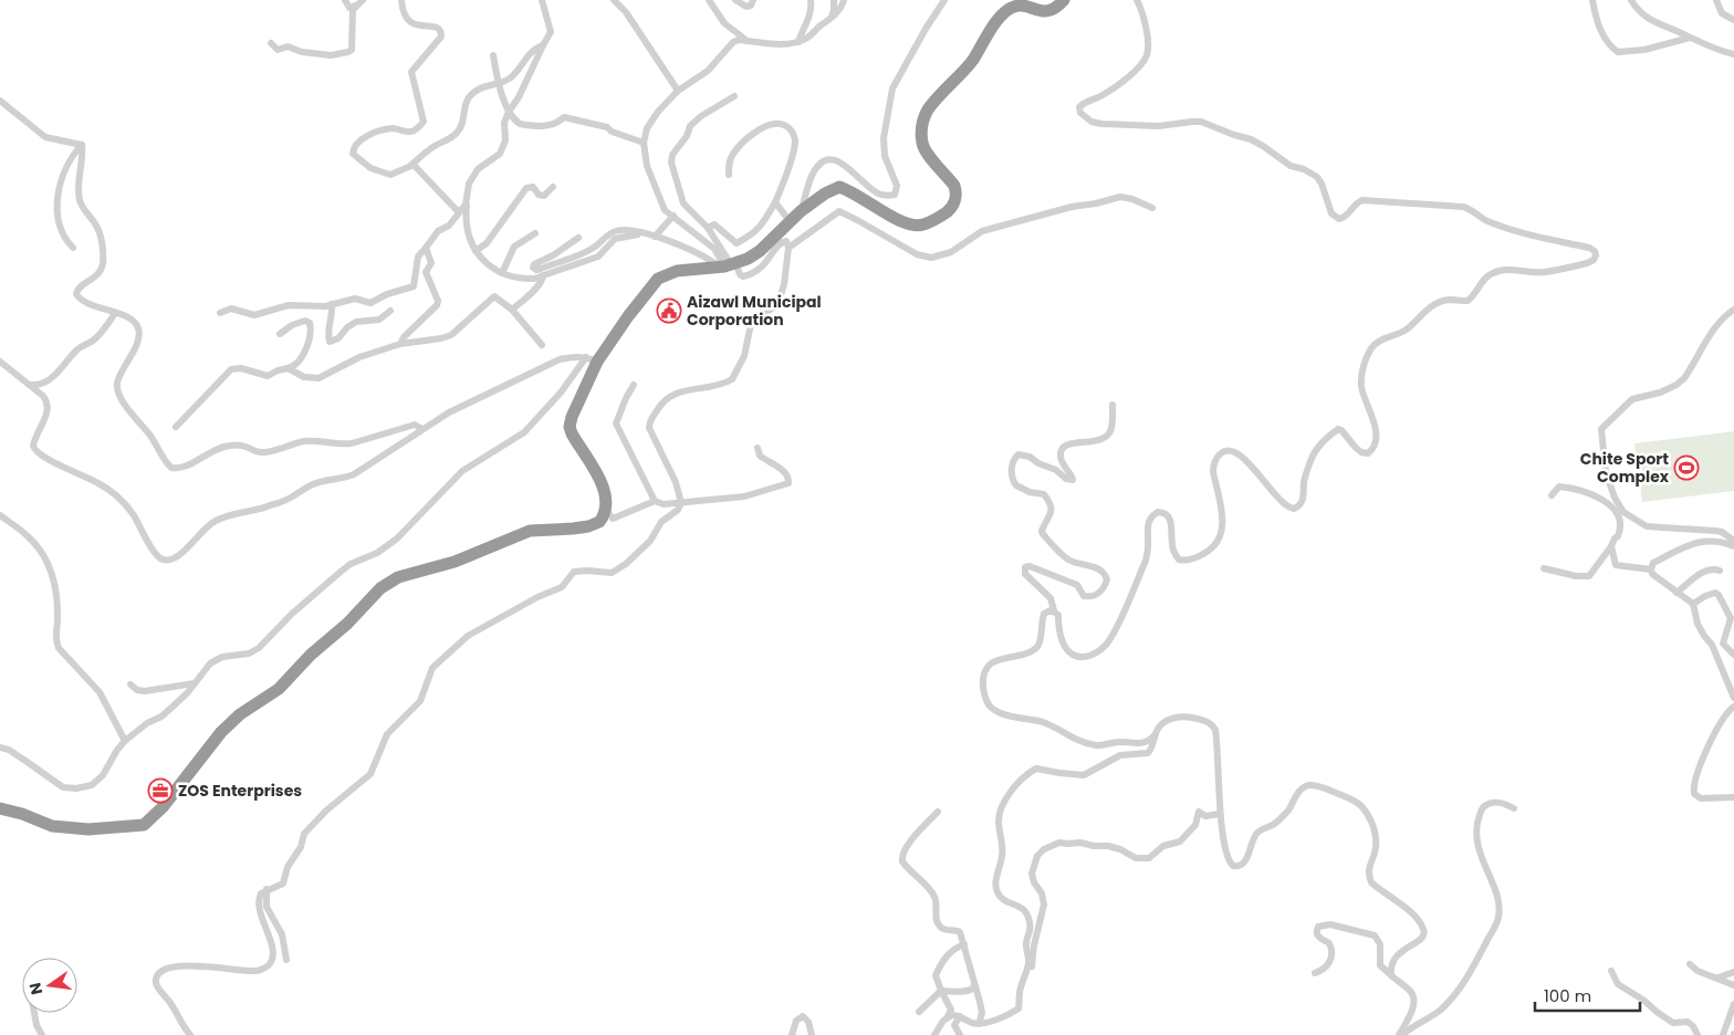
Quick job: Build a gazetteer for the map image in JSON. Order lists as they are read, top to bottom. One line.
{"places":{"public building":["Aizawl Municipal Corporation"],"sports":["Chite Sport Complex"],"office":["ZOS Enterprises"]},"scale_bar":"100 m","north":"left"}
